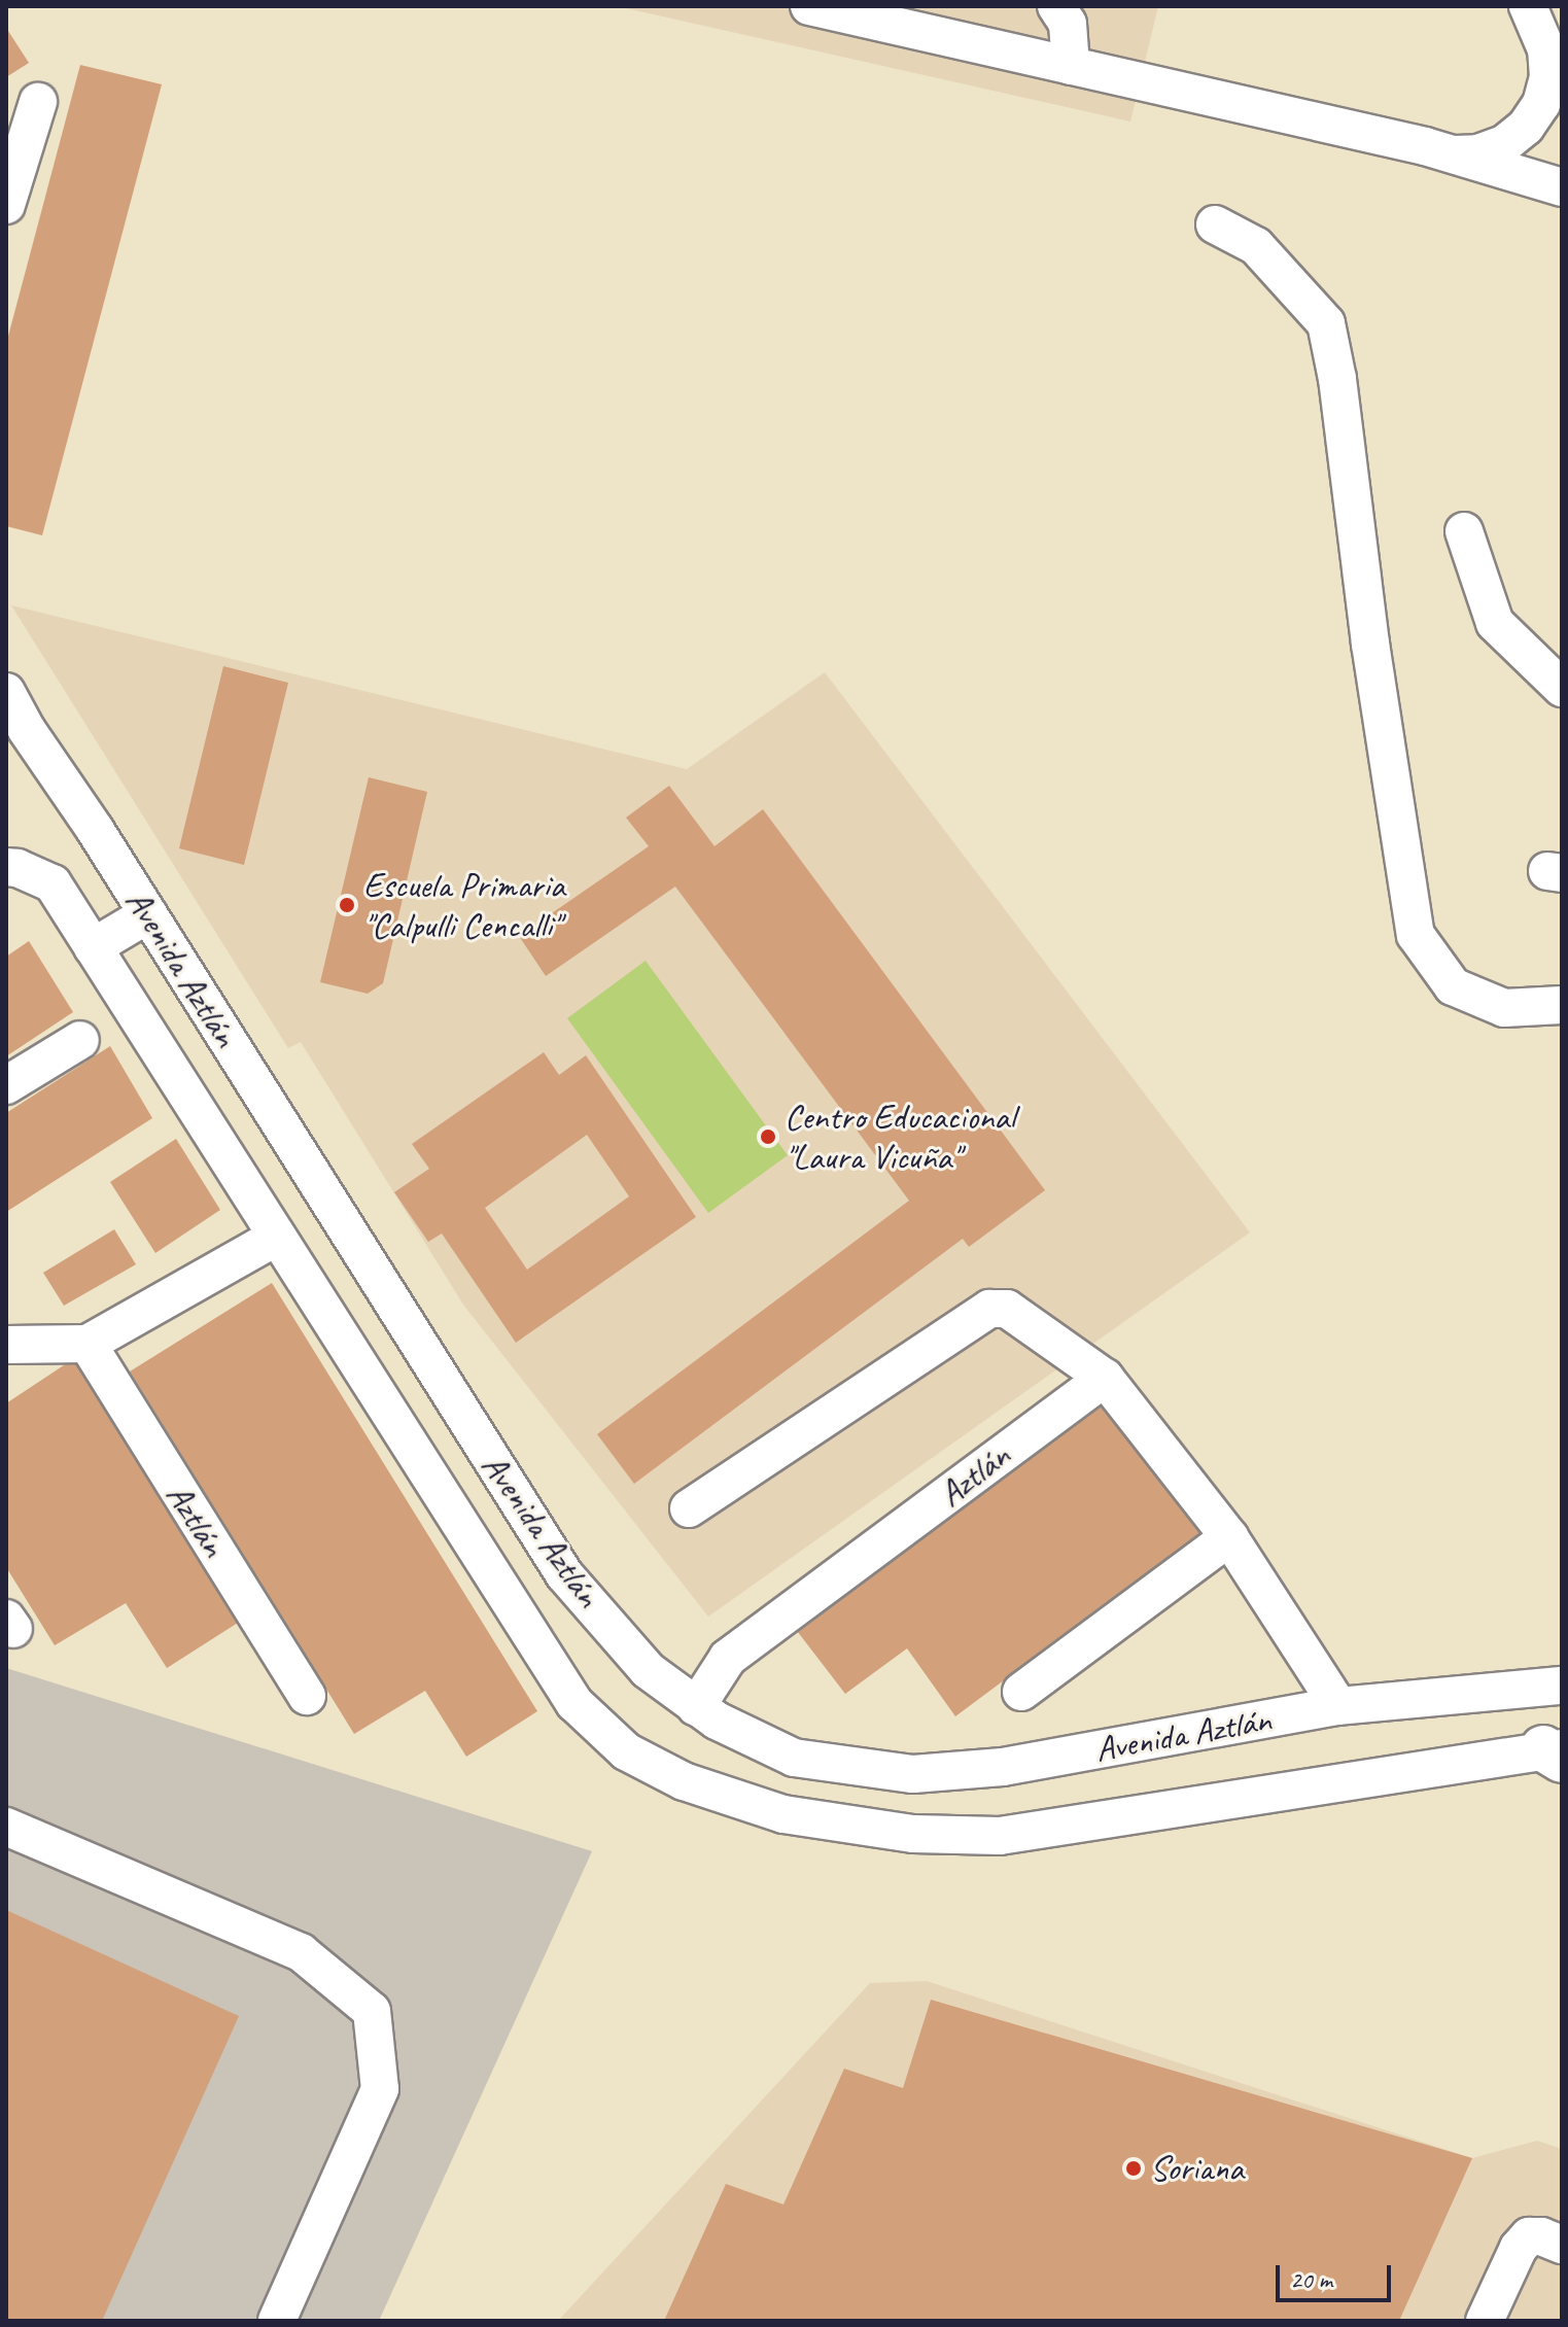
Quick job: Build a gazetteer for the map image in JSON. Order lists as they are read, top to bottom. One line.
{"streets":{"street":["Avenida Aztlán","Aztlán"]},"crossings":[["Avenida Aztlán","Aztlán"]],"places":["Escuela Primaria \"Calpulli Cencalli\"","Centro Educacional \"Laura Vicuña\"","Soriana"],"scale_bar":"20 m"}
